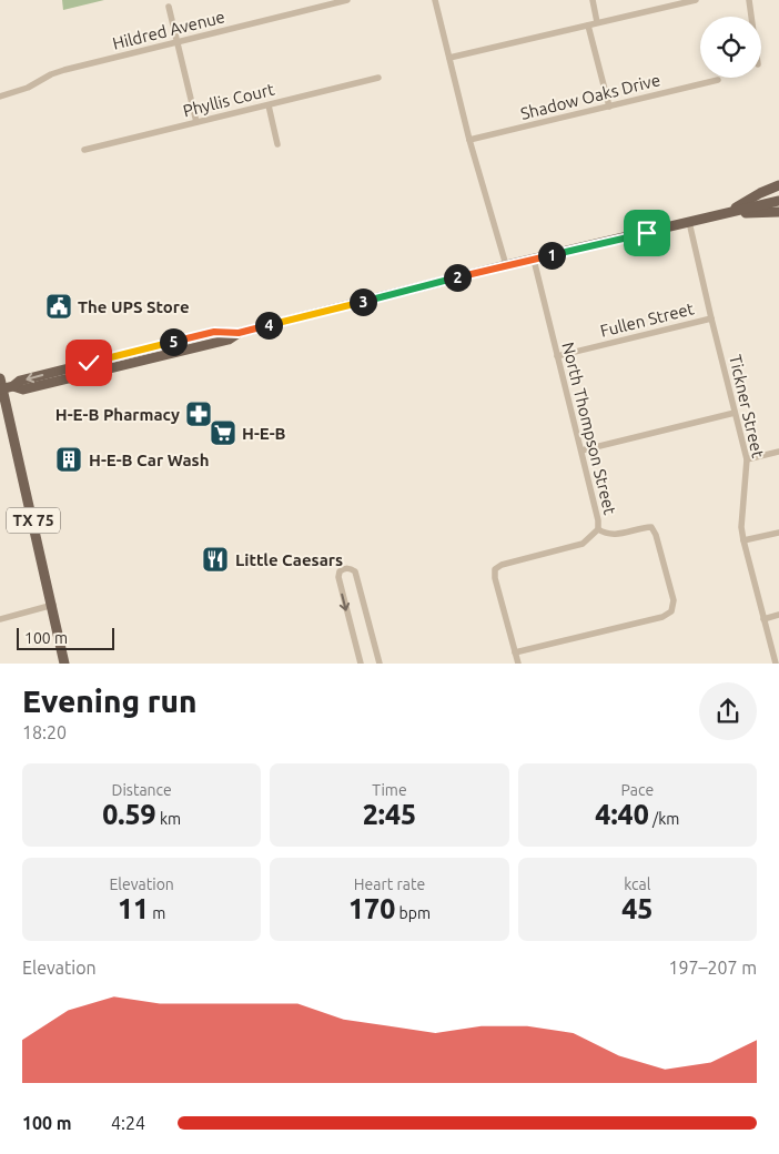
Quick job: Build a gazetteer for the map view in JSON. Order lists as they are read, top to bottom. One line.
{"streets":{"main road":["TX 75"],"street":["Hildred Avenue","Shadow Oaks Drive","Phyllis Court","Fullen Street","Tickner Street","North Thompson Street"]},"crossings":[["Fullen Street","Tickner Street"],["Fullen Street","North Thompson Street"]],"places":{"public building":["The UPS Store"],"pharmacy":["H-E-B Pharmacy"],"supermarket":["H-E-B"],"building":["H-E-B Car Wash"],"restaurant":["Little Caesars"]},"scale_bar":"100 m","page":{"pins":["1","2","3","4","5"],"scale":"100 m","heading":["Evening run","18:20"],"stats":[["Distance","0.59 km"],["Time","2:45"],["Pace","4:40 /km"],["Elevation","11 m"],["Heart rate","170 bpm"],["kcal","45"]],"chart":["Elevation","197–207 m"],"list":[{"name":"100 m","note":"4:24"}]}}
